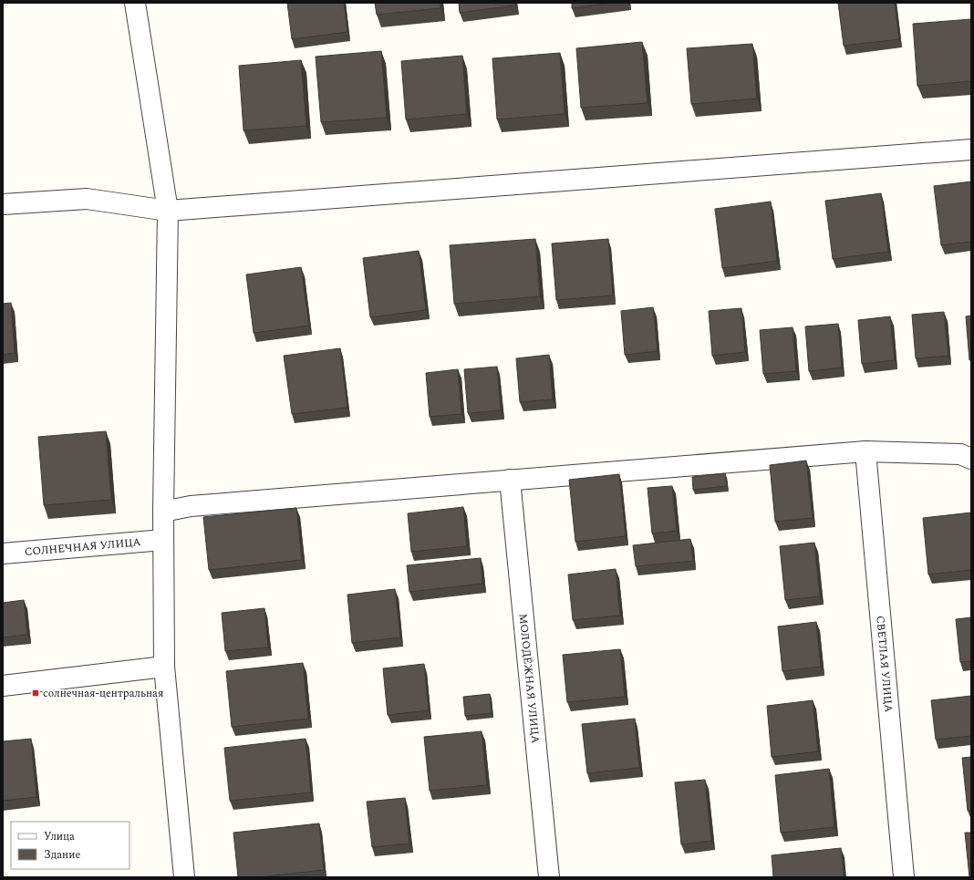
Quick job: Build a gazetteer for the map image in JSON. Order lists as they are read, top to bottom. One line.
{"streets":{"street":["СОЛНЕЧНАЯ УЛИЦА","СВЕТЛАЯ УЛИЦА","МОЛОДЁЖНАЯ УЛИЦА"]},"places":{"transit":["солнечная-центральная"]},"legend":["Улица","Здание"]}
